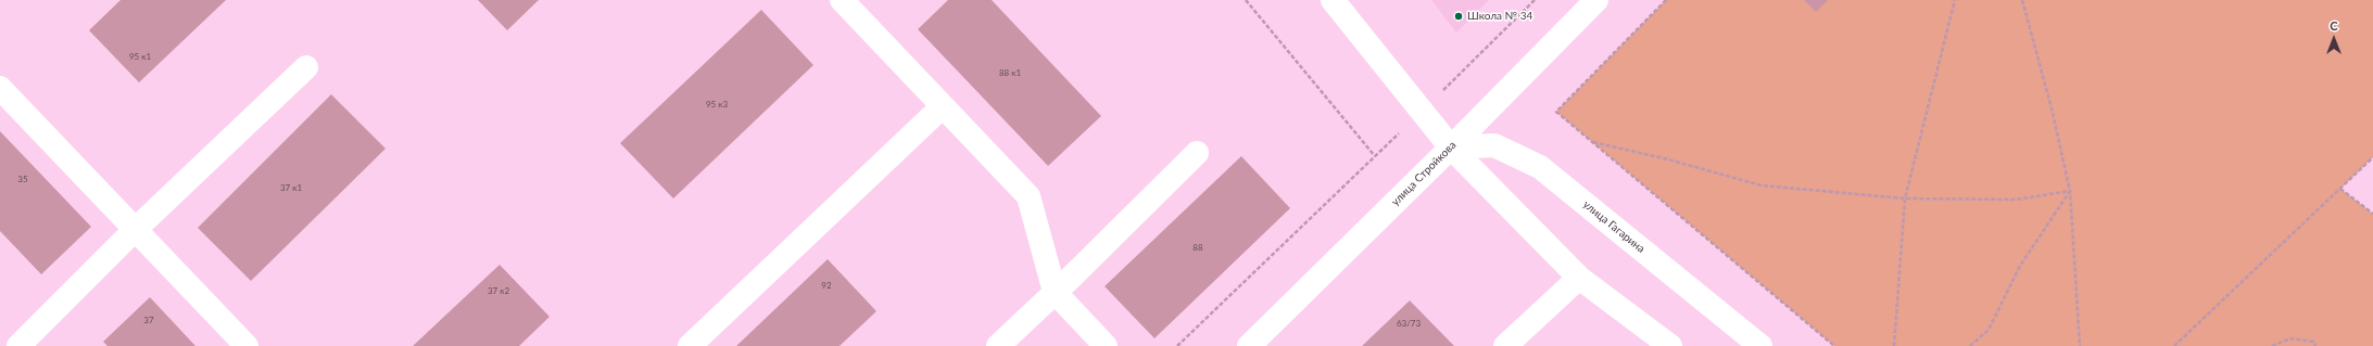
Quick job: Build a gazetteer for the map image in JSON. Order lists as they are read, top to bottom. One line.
{"streets":{"street":["улица Стройкова","улица Гагарина"]},"crossings":[["улица Стройкова","улица Гагарина"]],"places":["Школа № 34"],"house_numbers":["95 к1","88 к1","95 к3","35","37 к1","88","92","37 к2","37","63/73"],"north":"top"}
